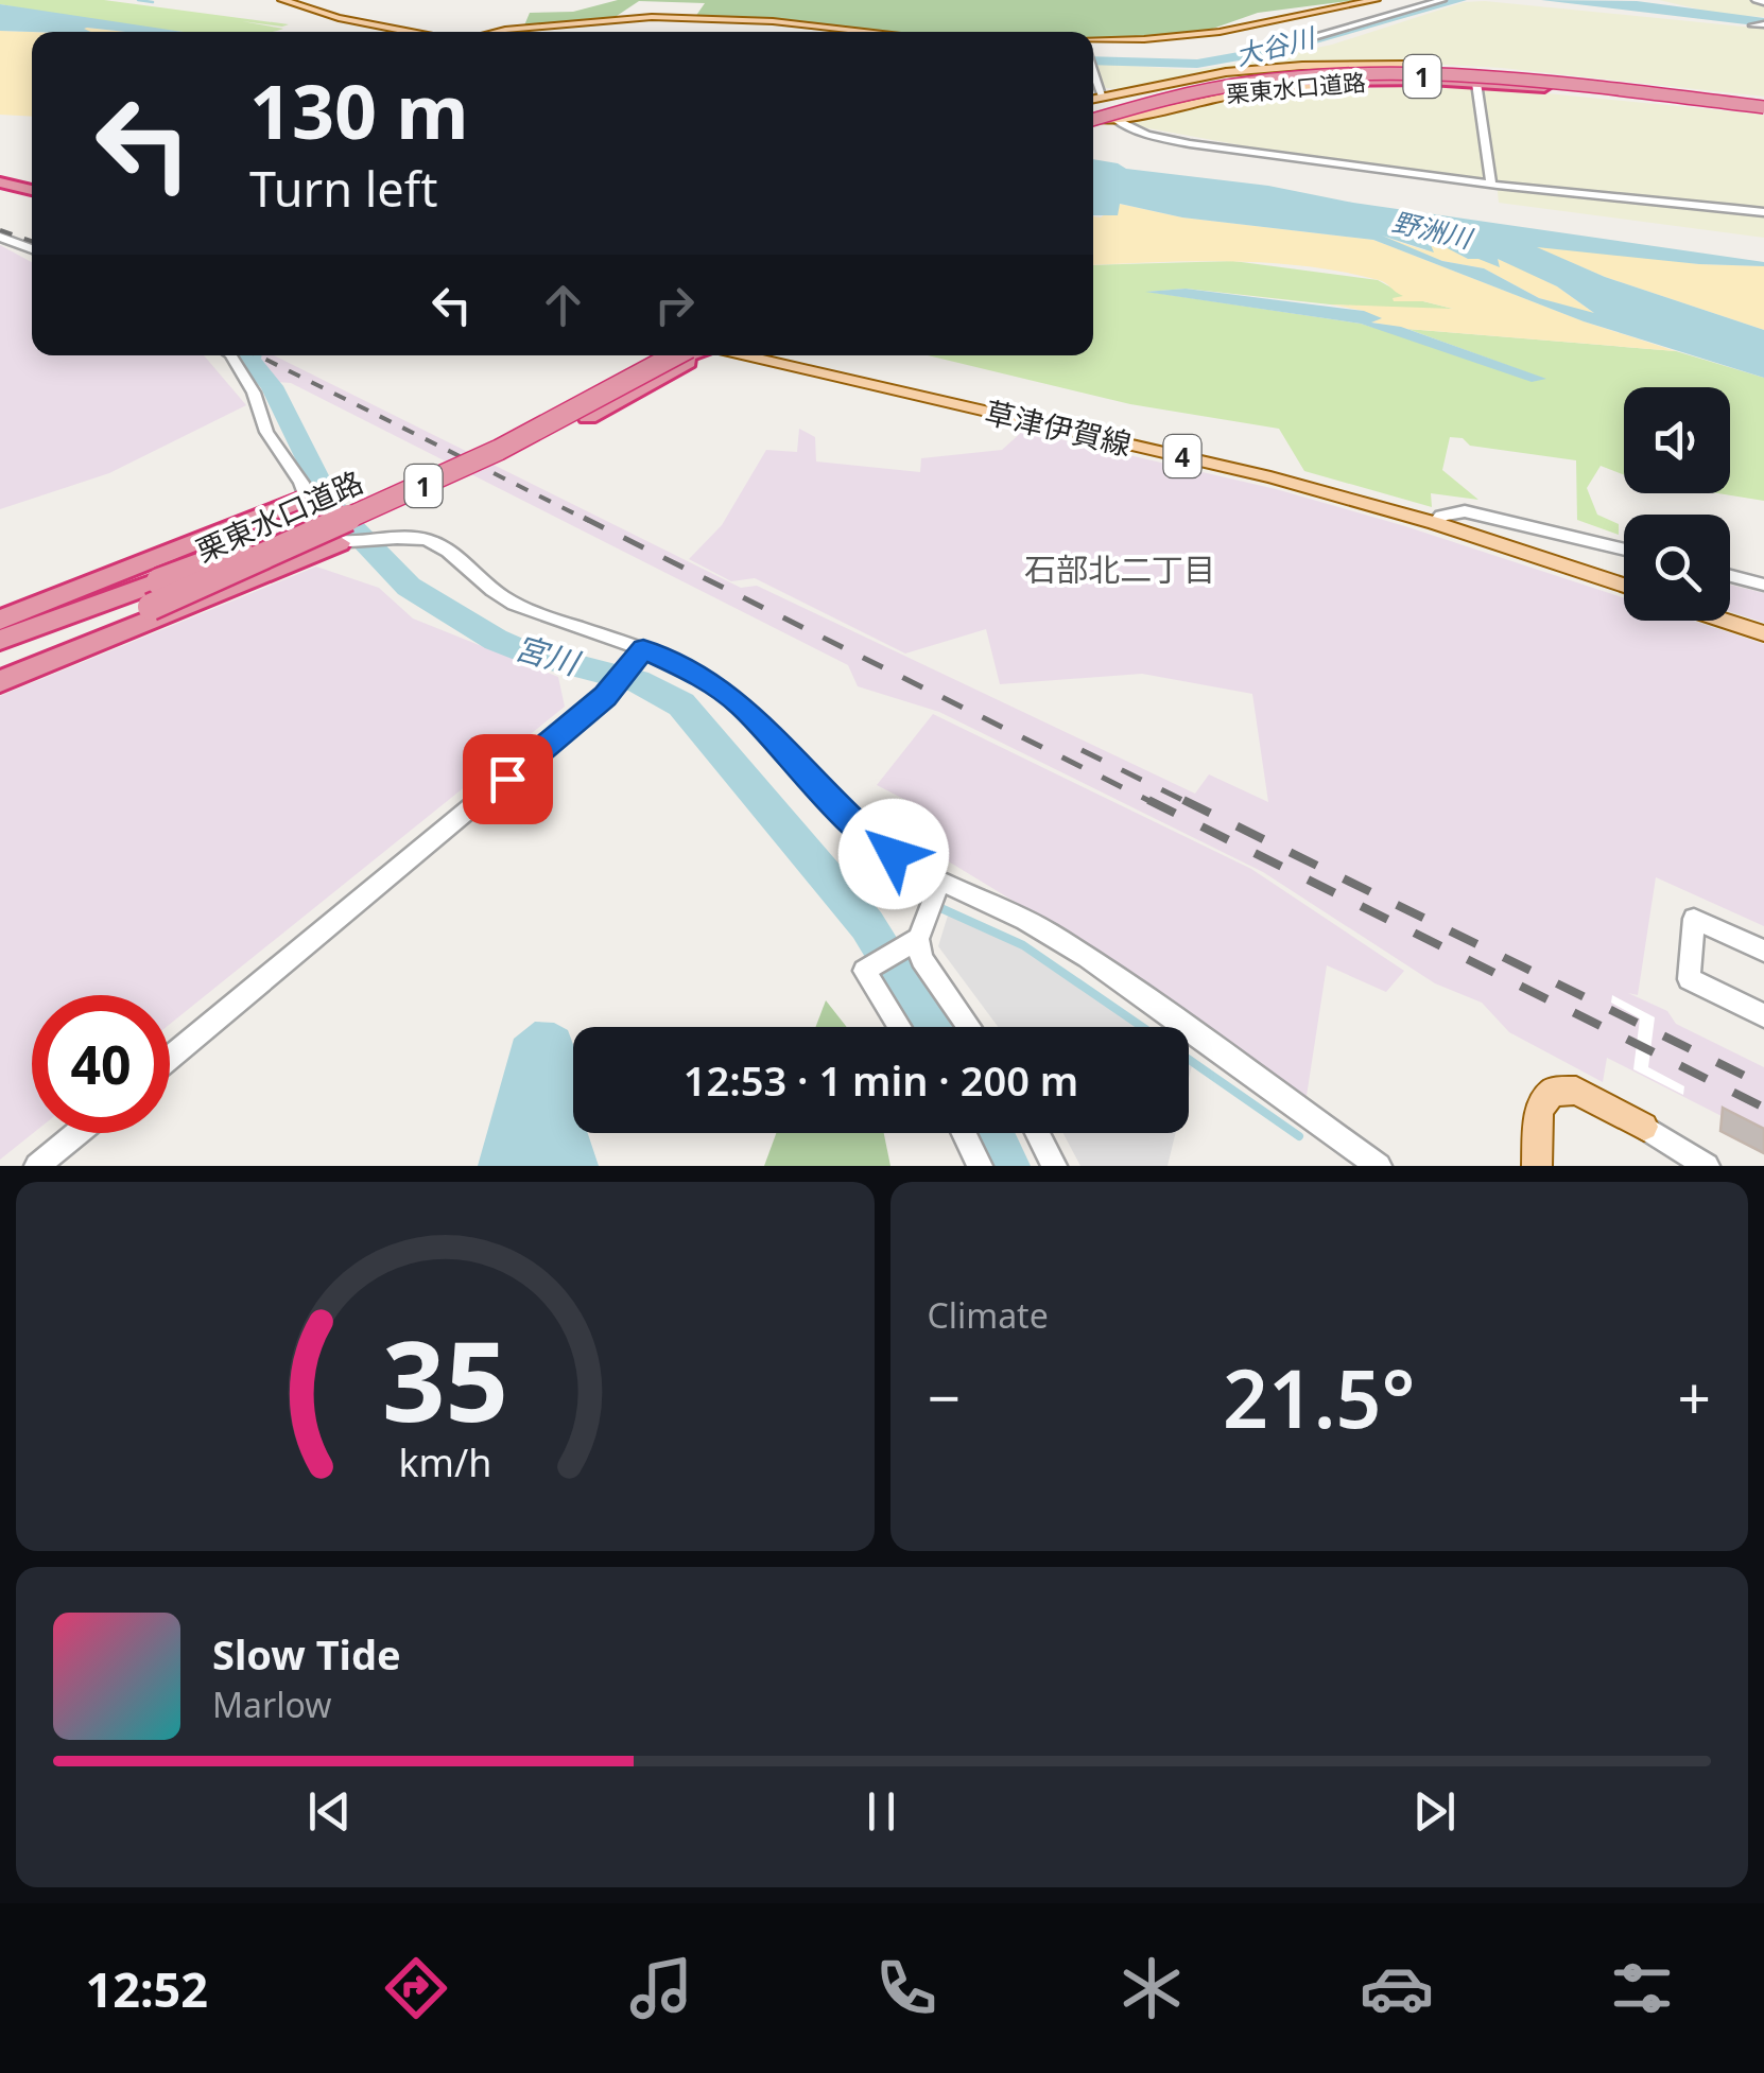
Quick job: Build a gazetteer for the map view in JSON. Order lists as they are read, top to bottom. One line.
{"streets":{"highway":["1","栗東水口道路"],"main road":["草津伊賀線","4"]},"crossings":[["1","栗東水口道路"]],"districts":["石部北二丁目"],"water":["大谷川","野洲川","宮川"],"page":{"turn":["130 m","Turn left"],"limit":"40","trip":"12:53 · 1 min · 200 m","tile":"Climate","heat":["−","21.5°","+"],"song":["Slow Tide","Marlow"],"tabs":"12:52","gauge":["35","km/h"]}}
